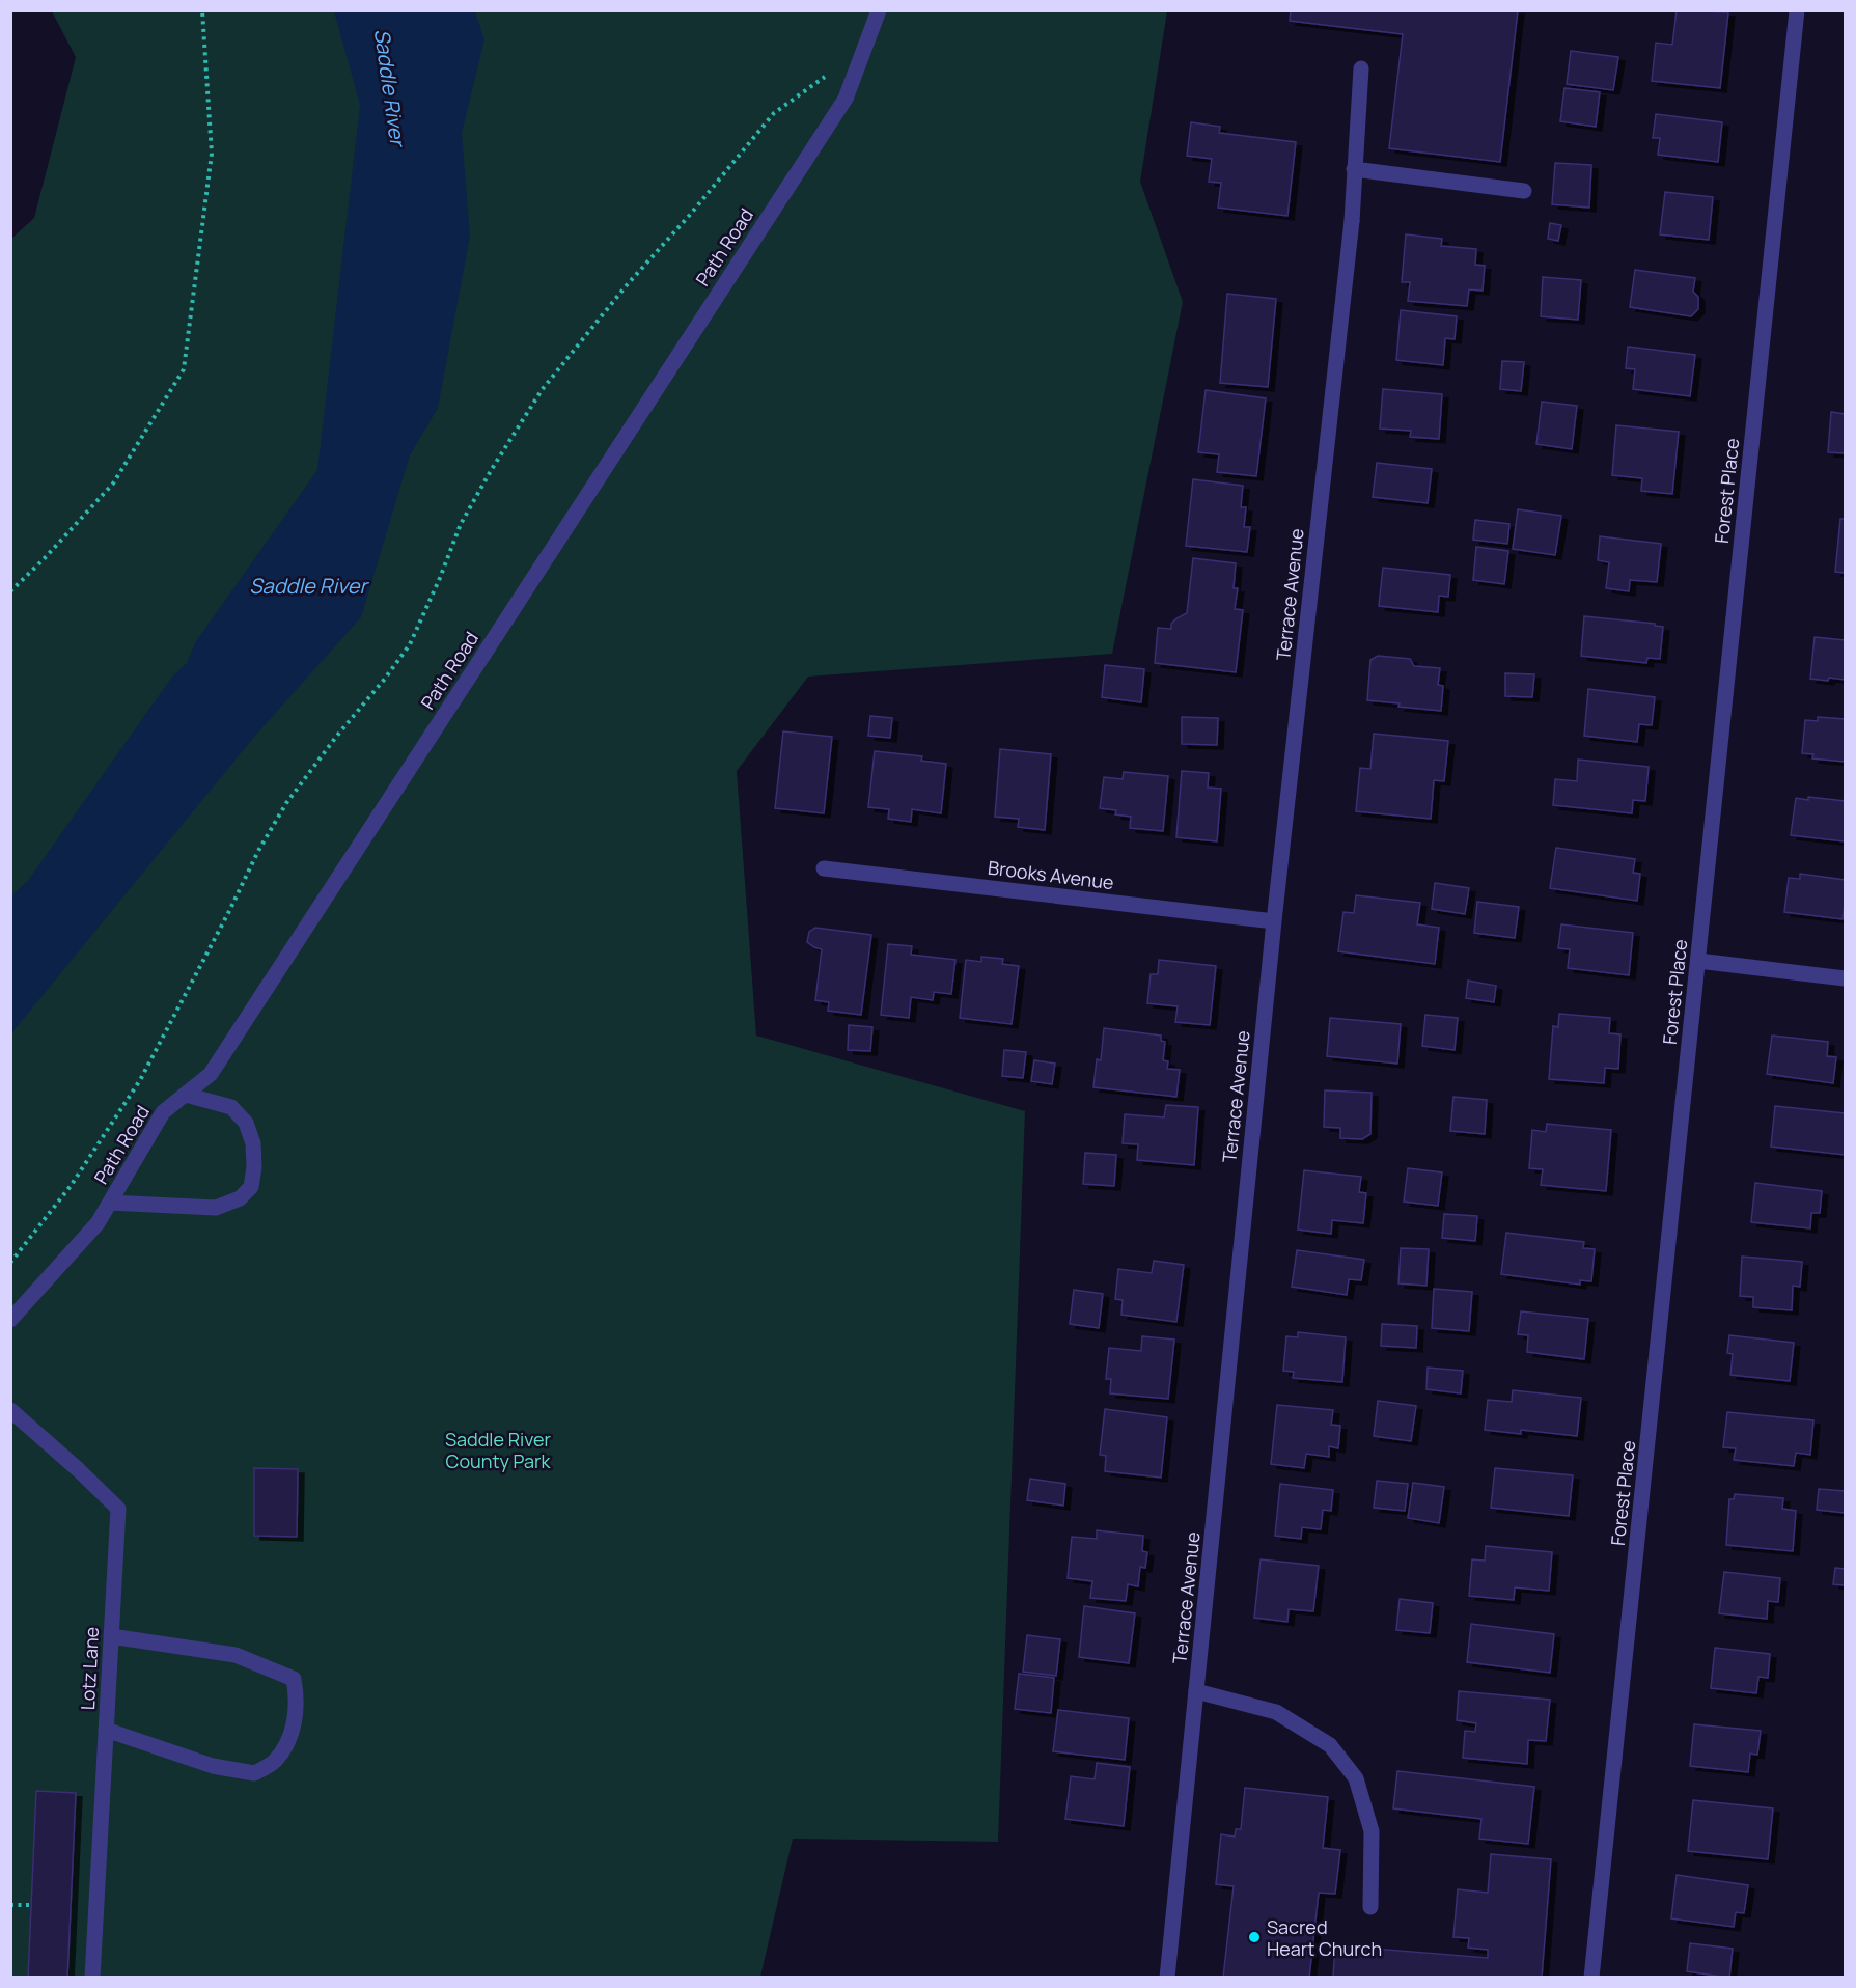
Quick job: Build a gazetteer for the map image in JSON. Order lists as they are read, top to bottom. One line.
{"streets":{"street":["Path Road","Forest Place","Terrace Avenue","Brooks Avenue","Lotz Lane"]},"crossings":[["Terrace Avenue","Brooks Avenue"]],"water":["Saddle River"],"parks":["Saddle River County Park"],"places":["Sacred Heart Church"]}
